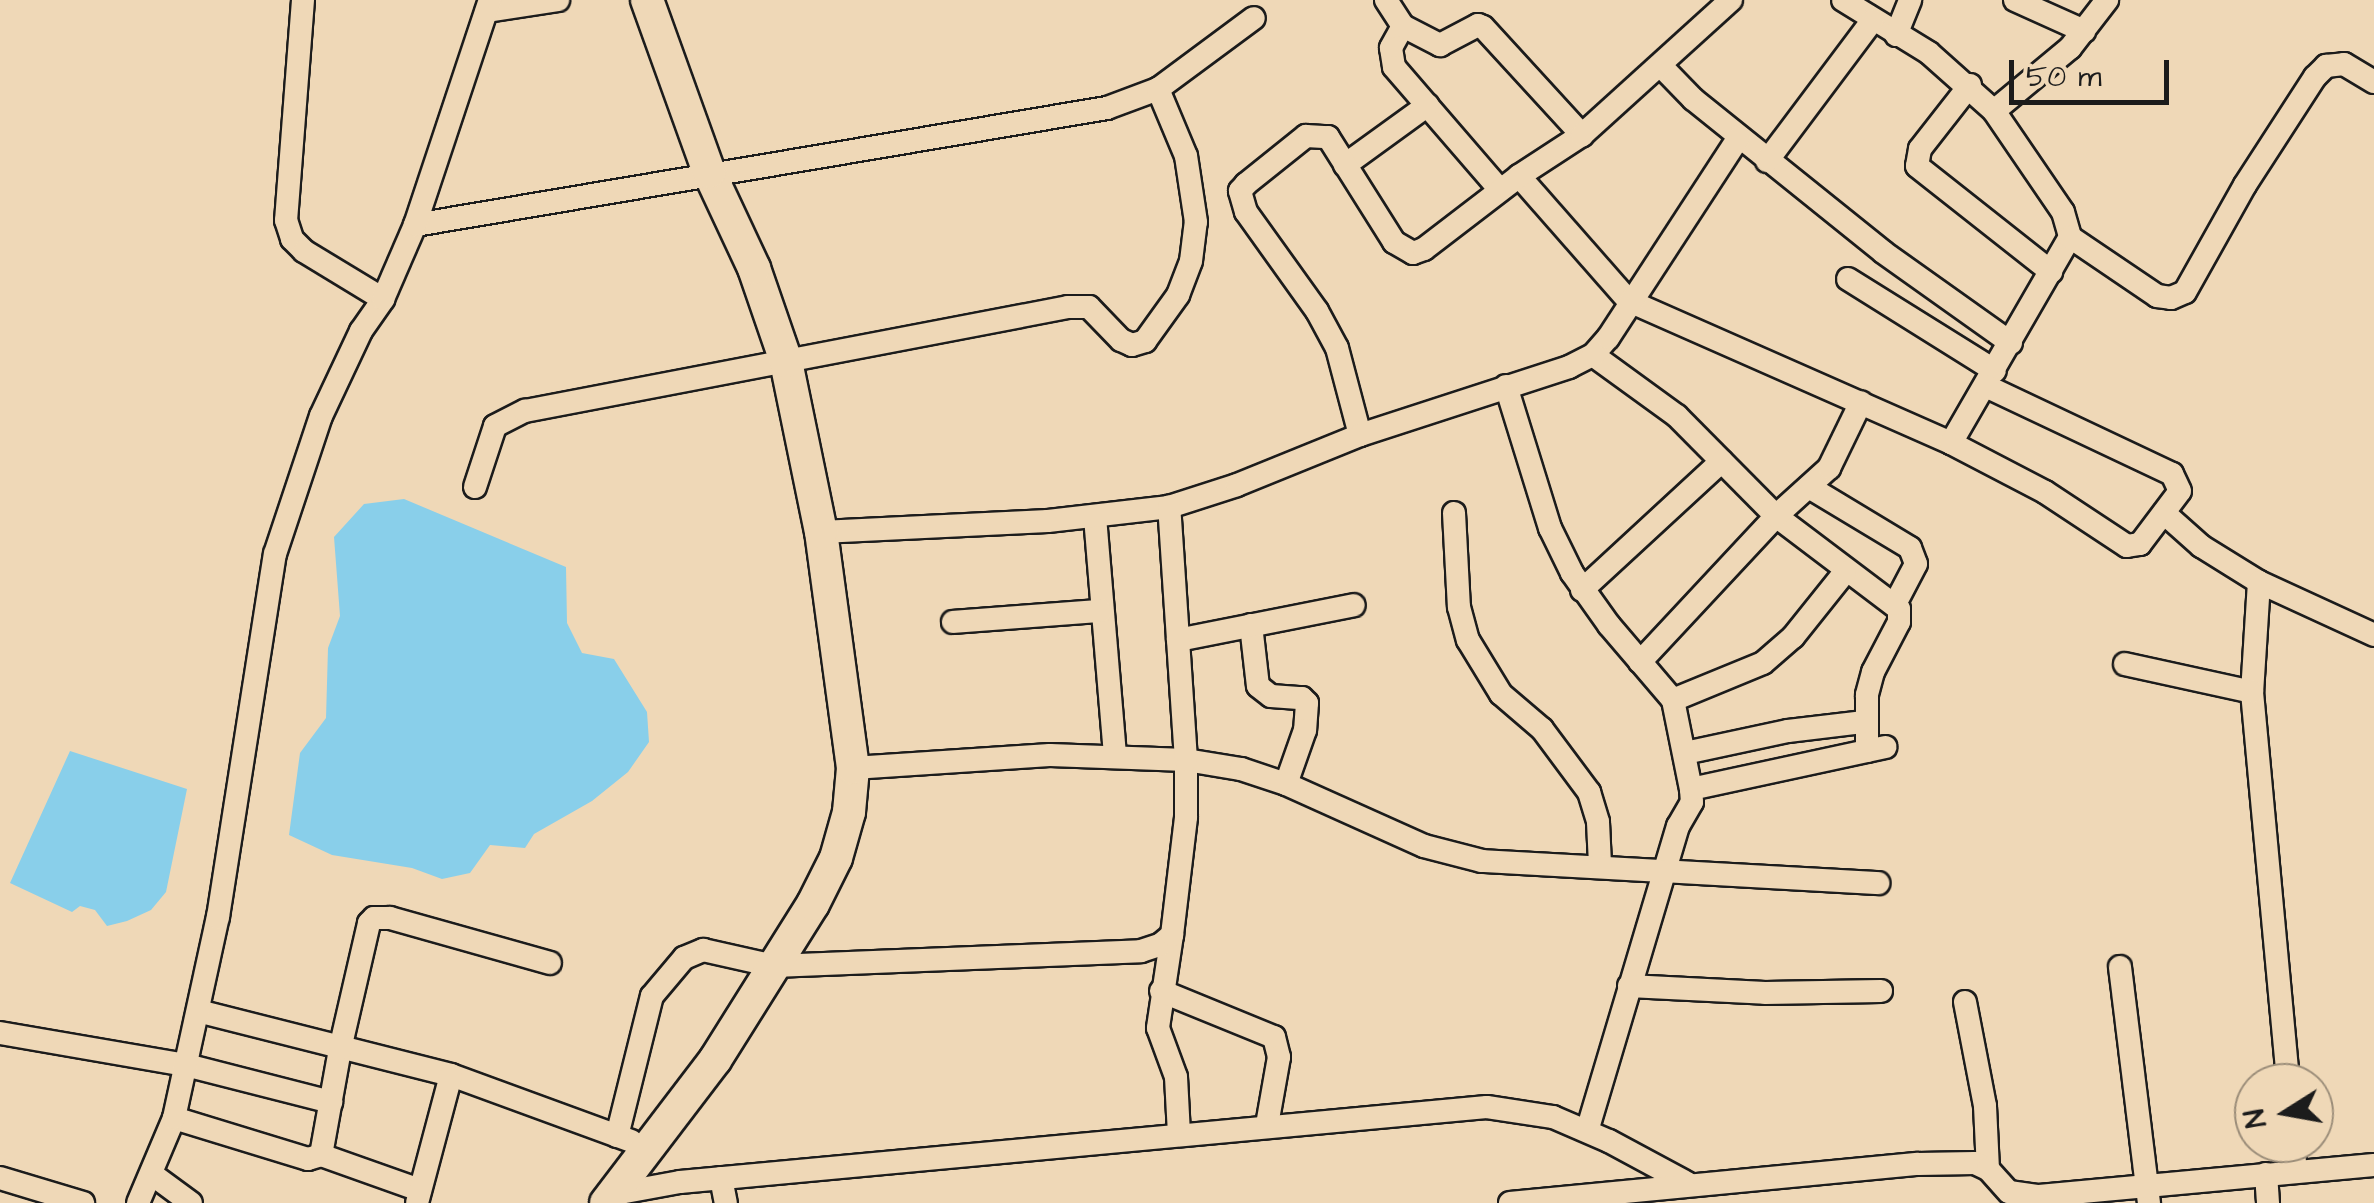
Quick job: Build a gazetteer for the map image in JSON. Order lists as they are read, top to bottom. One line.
{"scale_bar":"50 m","north":"left"}
